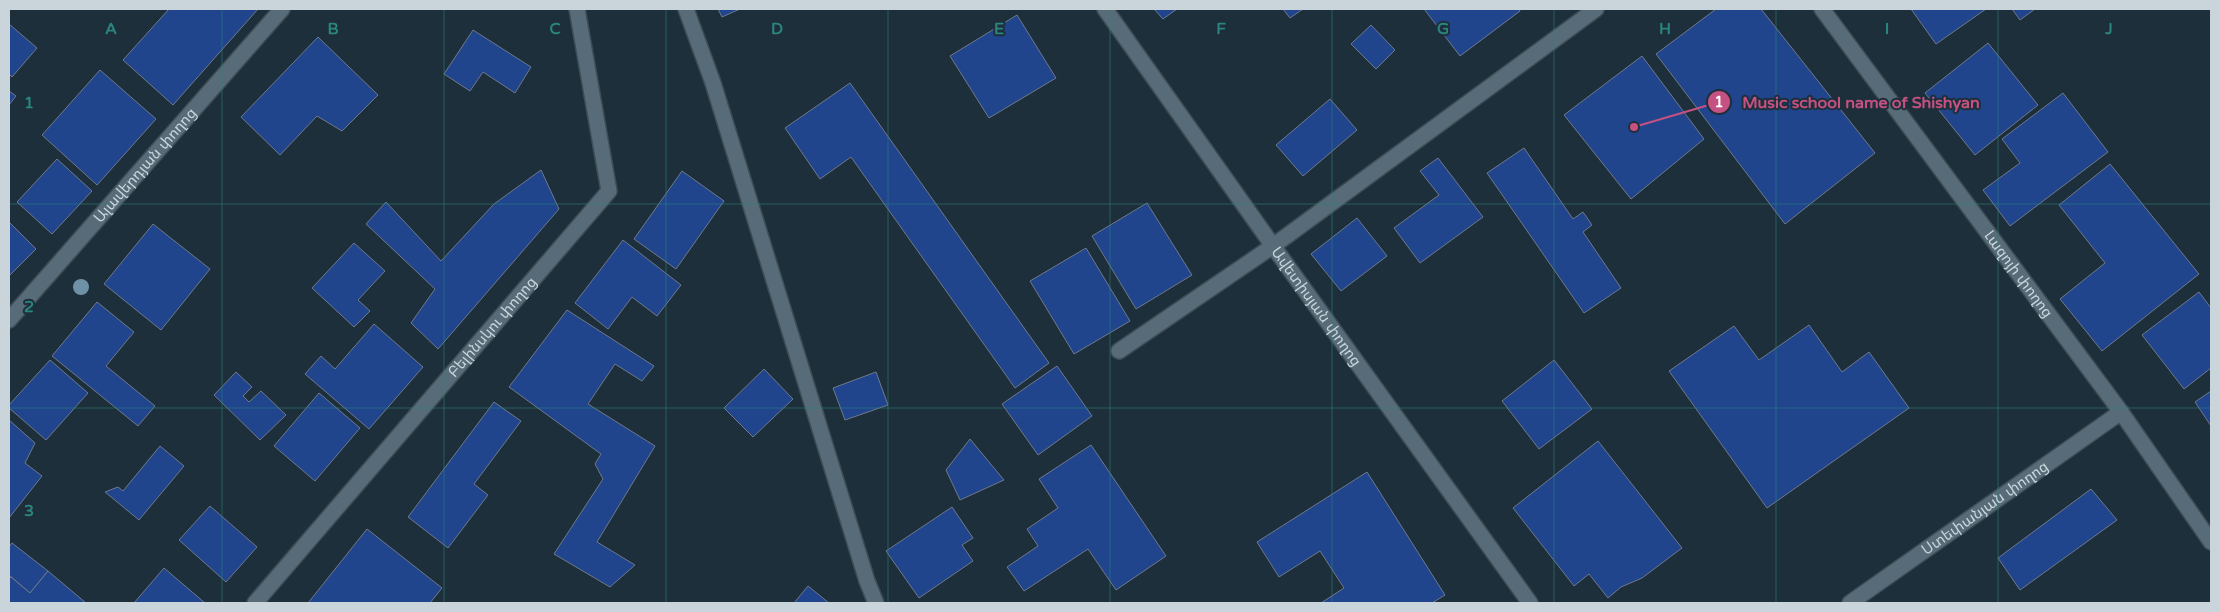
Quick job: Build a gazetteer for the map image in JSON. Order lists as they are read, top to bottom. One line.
{"streets":{"street":["Ալավերդյան փողոց","Լազոյի փողոց","Ավետիսյան փողոց","Բելինսկու փողոց","Ստեփանյան փողոց"]},"crossings":[["Լազոյի փողոց","Ստեփանյան փողոց"]],"places":["Music school name of Shishyan"],"grid":{"columns":["A","B","C","D","E","F","G","H","I","J"],"rows":["1","2","3"]}}
